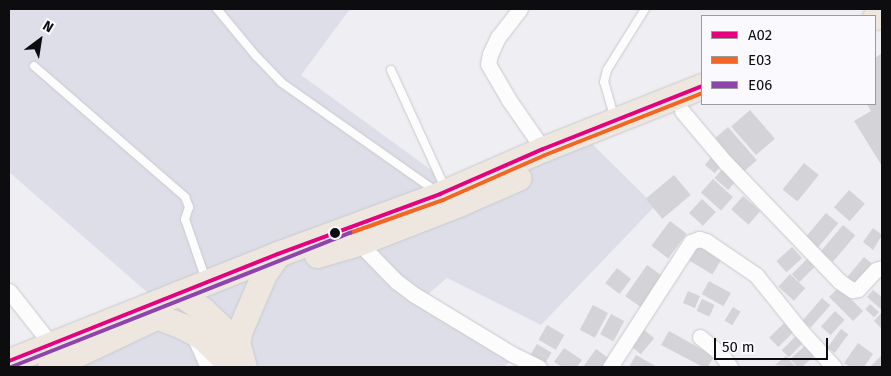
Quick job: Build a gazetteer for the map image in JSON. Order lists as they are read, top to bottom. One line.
{"lines":["transit line A02","transit line E03","transit line E06"],"legend":["A02","E03","E06"],"scale_bar":"50 m","north":"top right"}
